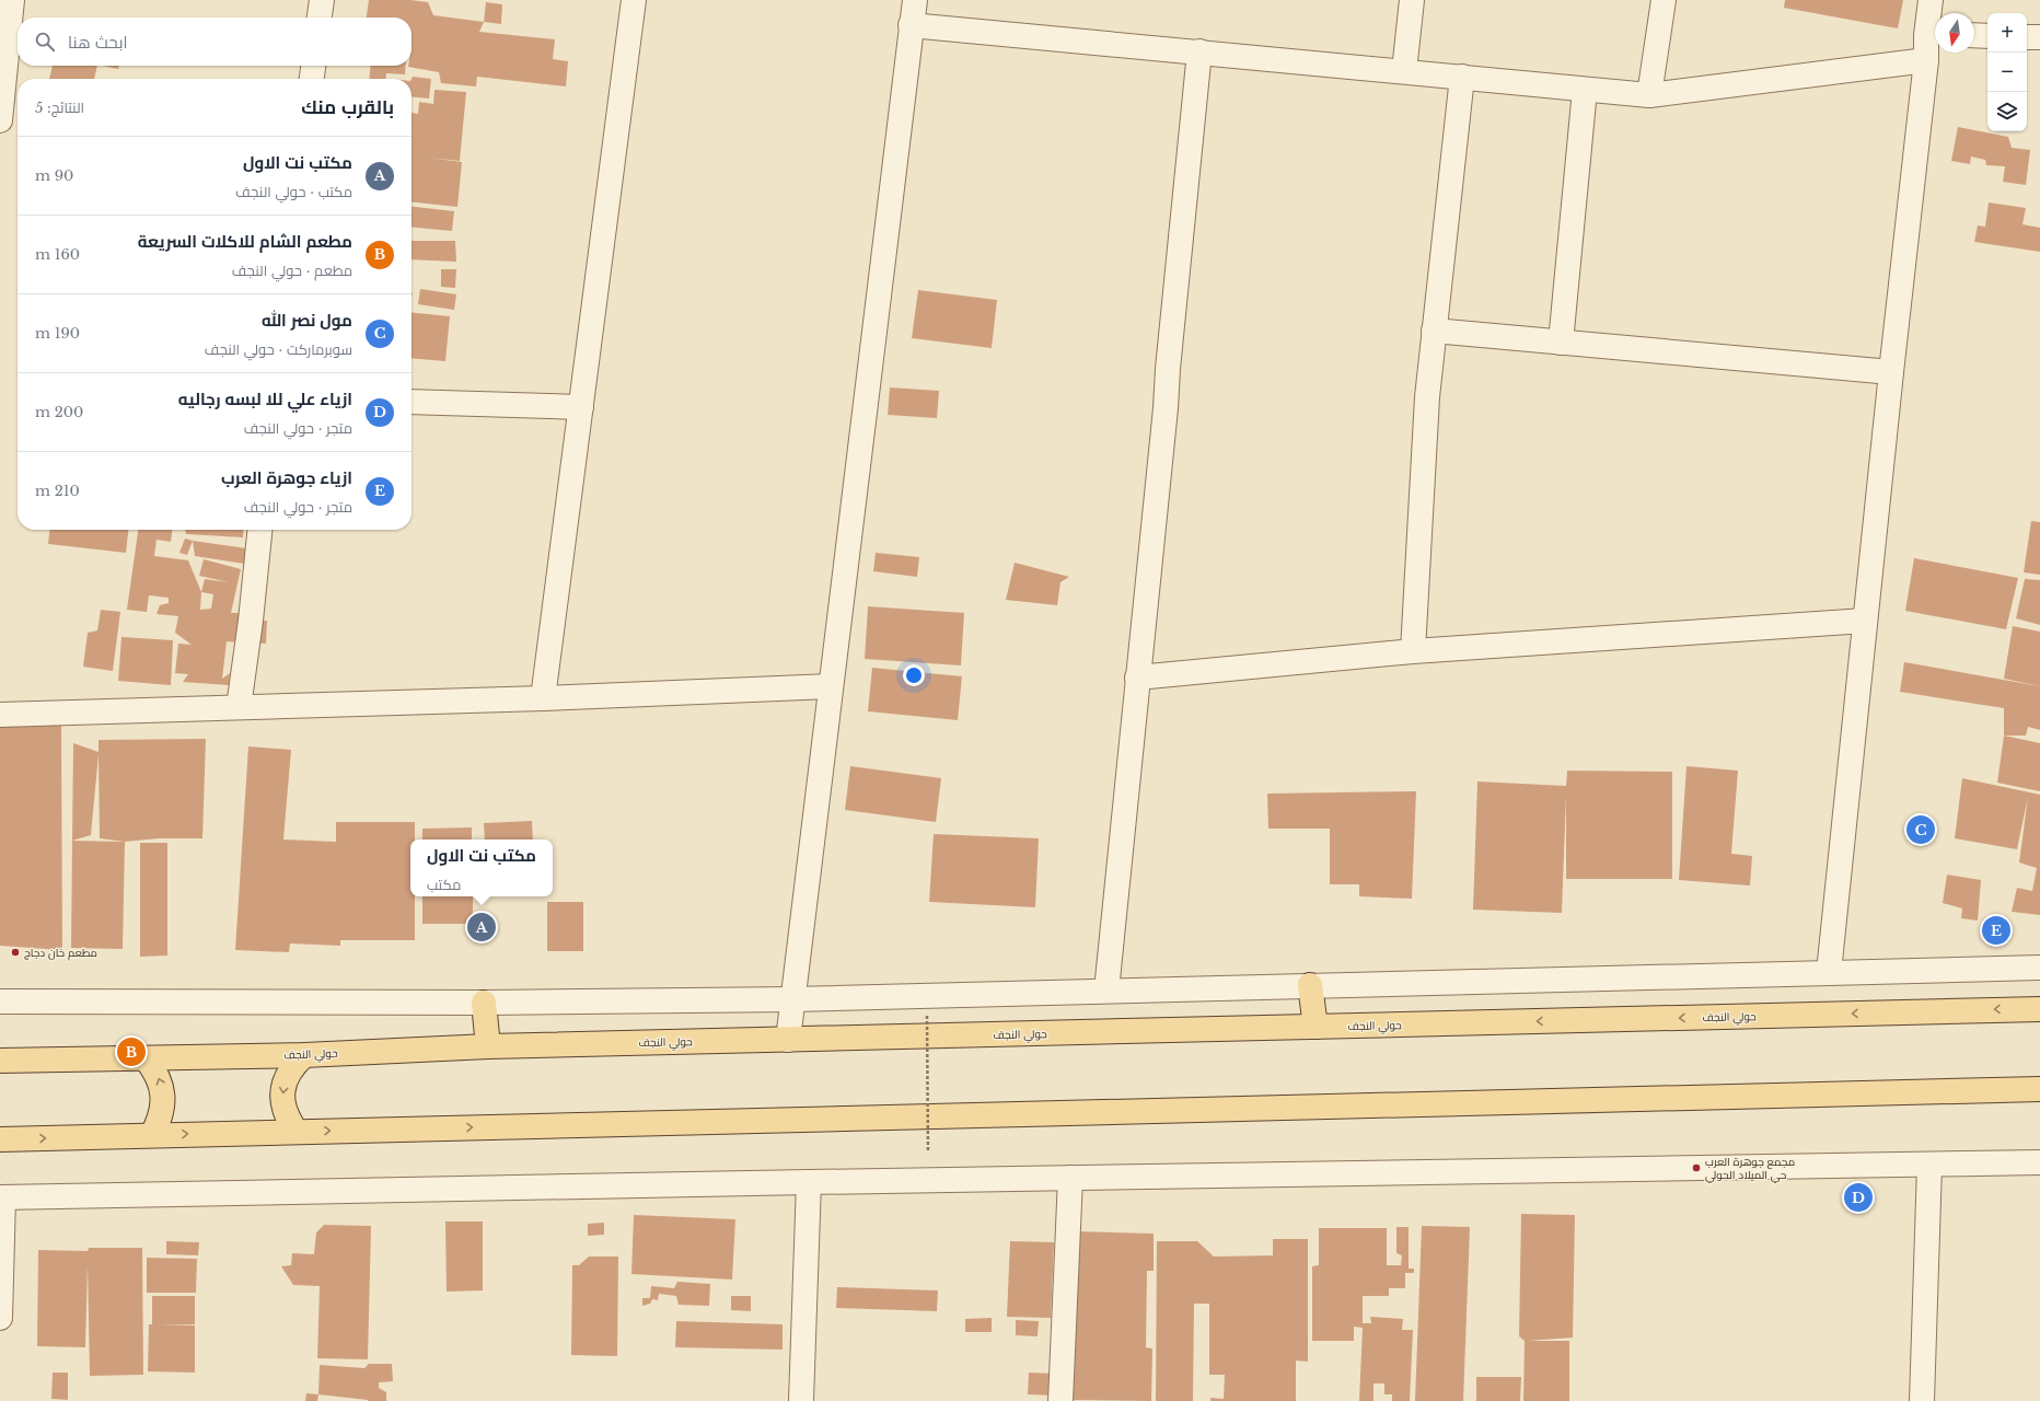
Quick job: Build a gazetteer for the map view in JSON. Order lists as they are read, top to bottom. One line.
{"streets":{"main road":["حولي النجف"]},"places":["مطعم خان دجاج","مجمع جوهرة العرب حي الميلاد الحولي"],"north":"bottom","page":{"map_buttons":["+","−"],"search":"ابحث هنا","heading":["بالقرب منك","النتائج: 5"],"list":[{"mark":"A","name":"مكتب نت الاول","note":"مكتب · حولي النجف","value":"90 m"},{"mark":"B","name":"مطعم الشام للاكلات السريعة","note":"مطعم · حولي النجف","value":"160 m"},{"mark":"C","name":"مول نصر الله","note":"سوبرماركت · حولي النجف","value":"190 m"},{"mark":"D","name":"ازياء علي للا لبسه رجاليه","note":"متجر · حولي النجف","value":"200 m"},{"mark":"E","name":"ازياء جوهرة العرب","note":"متجر · حولي النجف","value":"210 m"}],"pins":["C","A","E","B","D"],"popup":["مكتب نت الاول","مكتب"]}}
